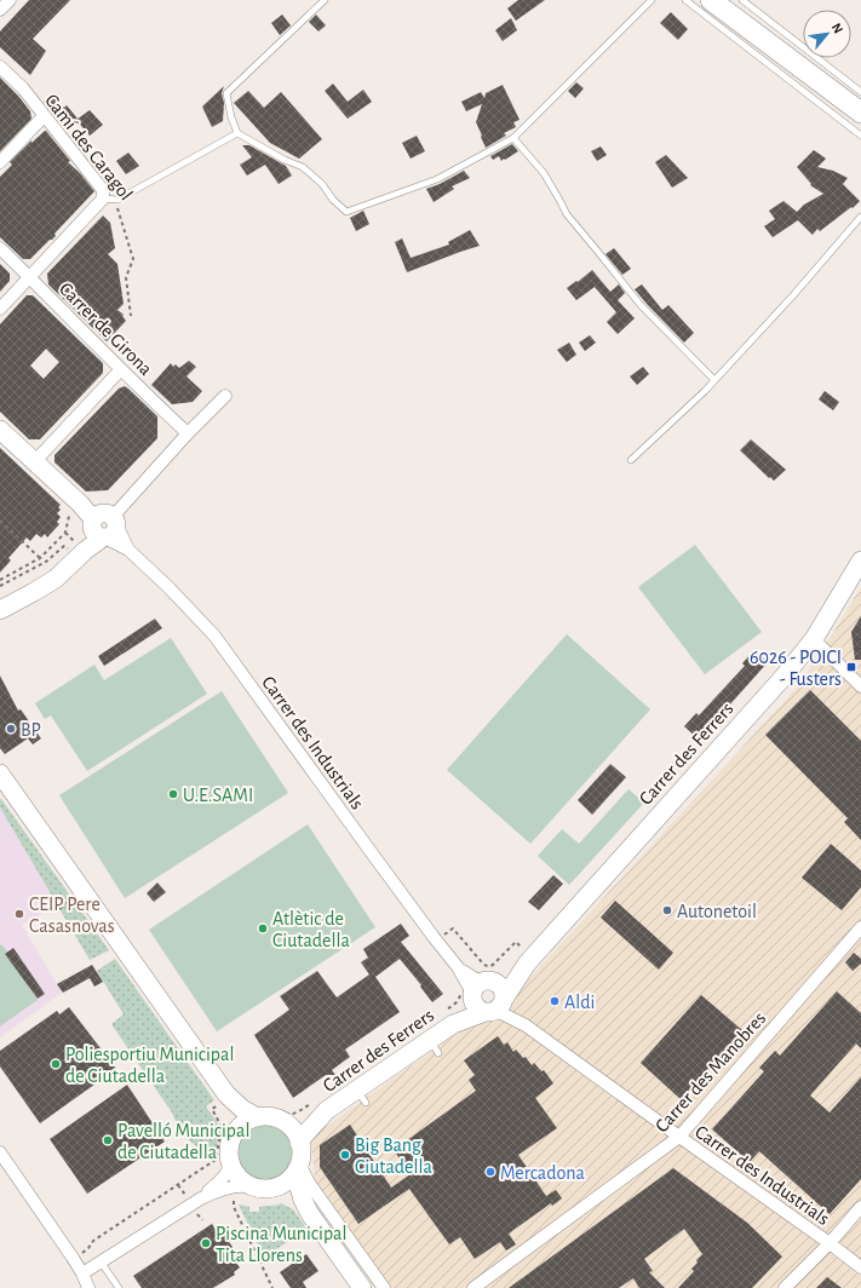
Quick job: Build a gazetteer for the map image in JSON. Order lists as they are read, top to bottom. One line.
{"streets":{"street":["Camí des Caragol","Carrer de Girona","Carrer des Industrials","Carrer des Ferrers","Carrer des Manobres"]},"crossings":[["Carrer des Industrials","Carrer des Ferrers"],["Carrer des Industrials","Carrer des Manobres"]],"places":{"transit":["6026 - POICI - Fusters"],"other":["BP","U.E.SAMI","Autonetoil","CEIP Pere Casasnovas","Atlètic de Ciutadella","Aldi","Poliesportiu Municipal de Ciutadella","Pavelló Municipal de Ciutadella","Big Bang Ciutadella","Mercadona","Piscina Municipal Tita Llorens"]},"north":"top right"}
